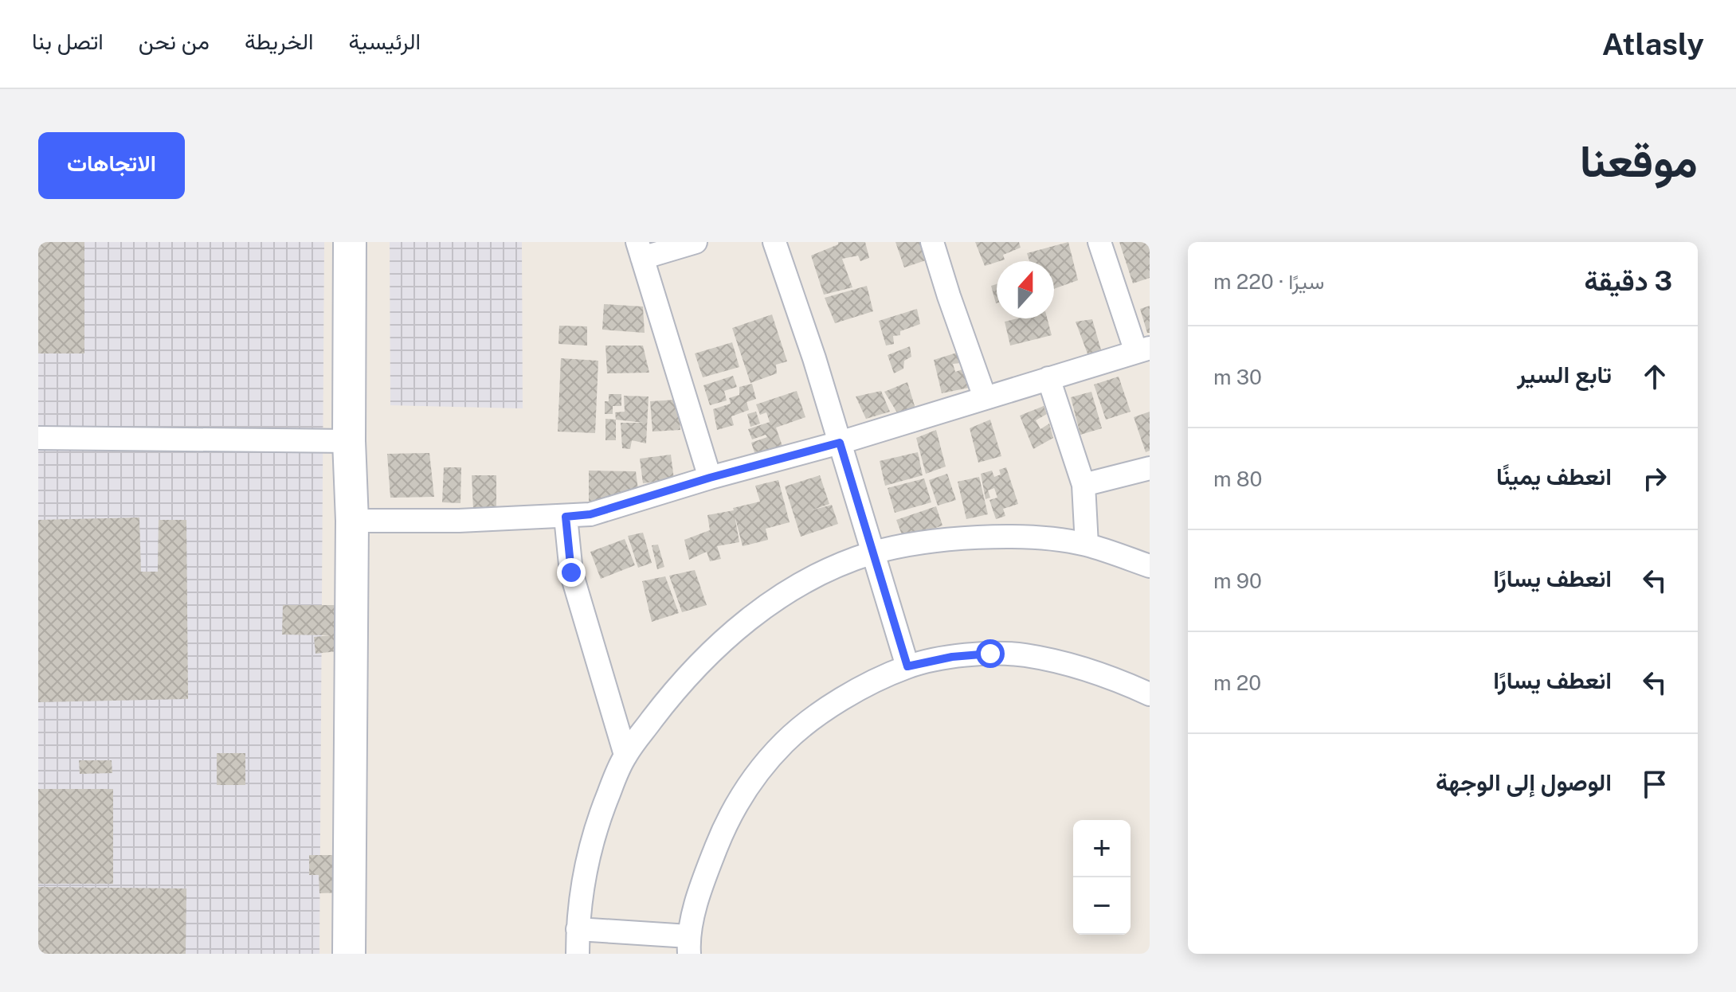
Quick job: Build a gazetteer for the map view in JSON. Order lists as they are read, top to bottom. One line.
{"north":"top","page":{"header":"Atlasly","nav":["الرئيسية","الخريطة","من نحن","اتصل بنا"],"title":"موقعنا","buttons":"الاتجاهات","heading":["3 دقيقة","سيرًا · 220 m"],"list":[["تابع السير","30 m"],["انعطف يمينًا","80 m"],["انعطف يسارًا","90 m"],["انعطف يسارًا","20 m"],"الوصول إلى الوجهة"],"map_buttons":["+","−"]}}
